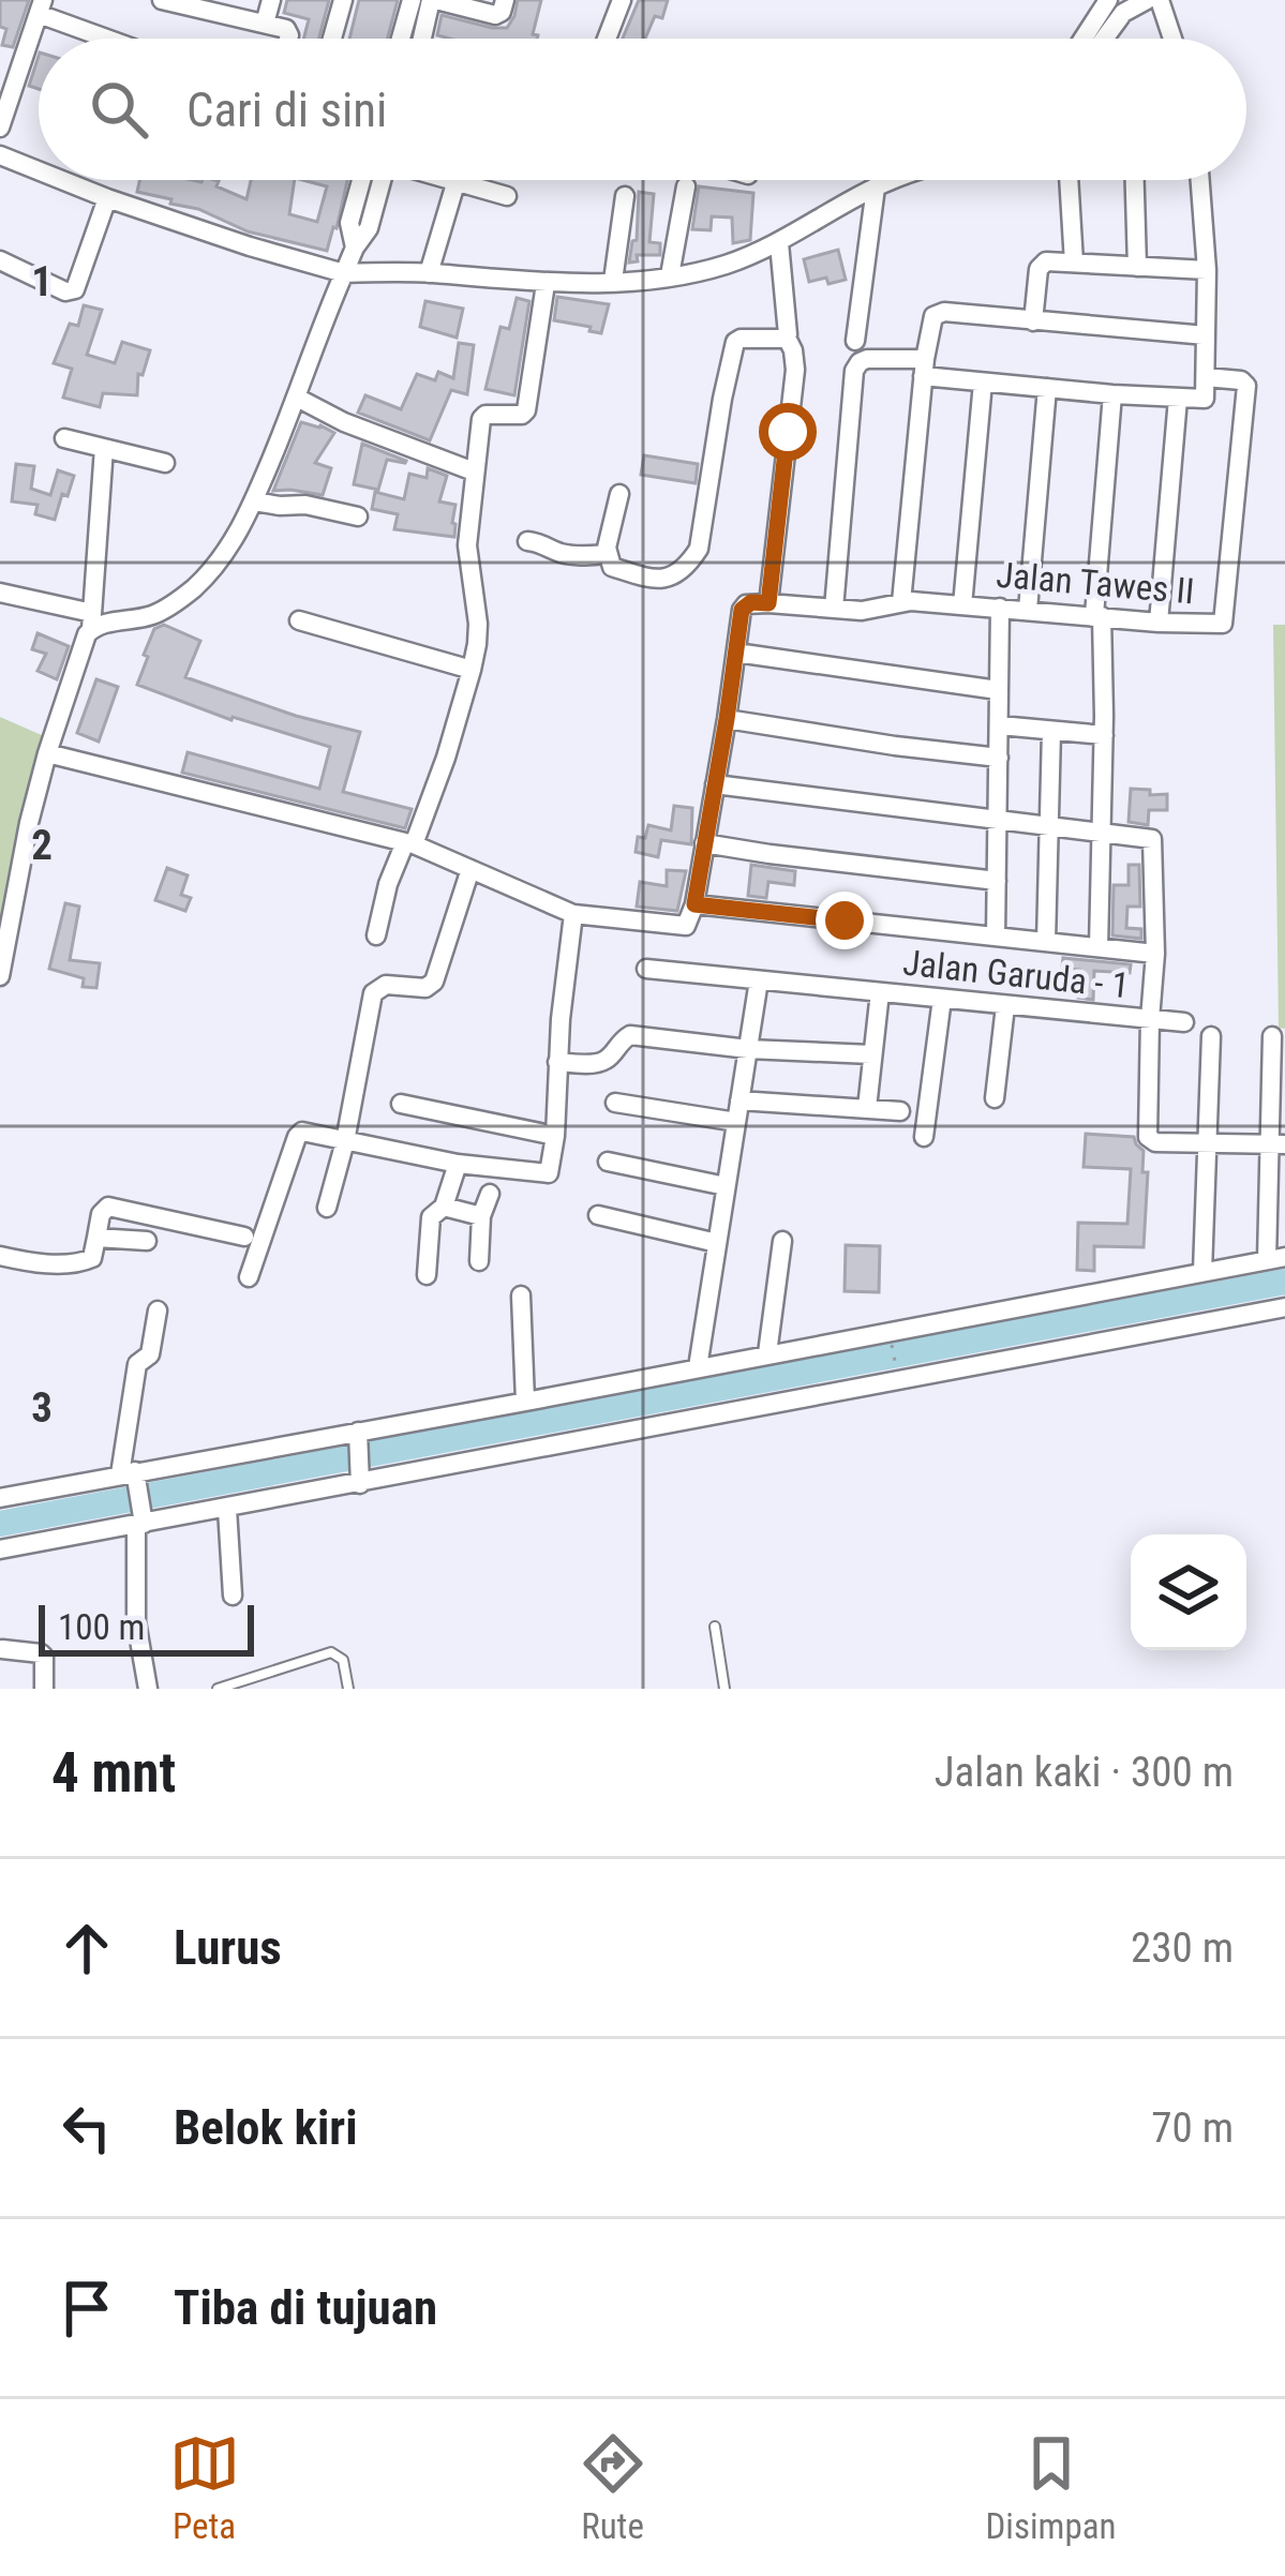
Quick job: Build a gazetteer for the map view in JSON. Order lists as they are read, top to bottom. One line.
{"streets":{"street":["Jalan Tawes II","Jalan Garuda - 1"]},"scale_bar":"100 m","page":{"search":"Cari di sini","scale":"100 m","heading":["4 mnt","Jalan kaki · 300 m"],"list":[["Lurus","230 m"],["Belok kiri","70 m"],"Tiba di tujuan"],"nav":["Peta","Rute","Disimpan"]},"grid":{"rows":["1","2","3"]}}
